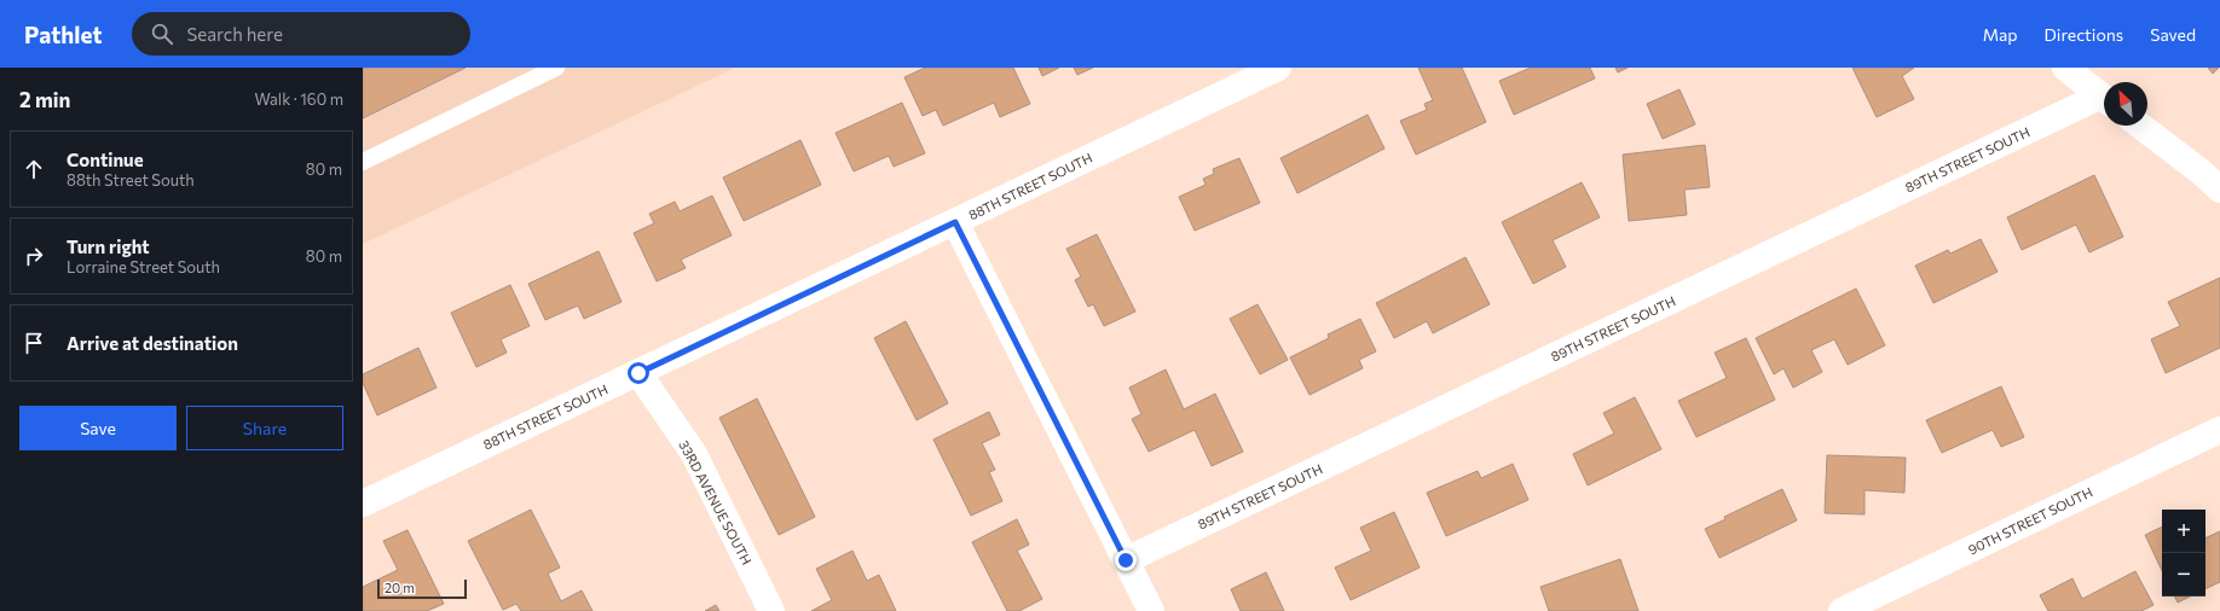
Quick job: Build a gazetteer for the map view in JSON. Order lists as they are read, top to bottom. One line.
{"streets":{"street":["89TH STREET SOUTH","88TH STREET SOUTH","33RD AVENUE SOUTH","90TH STREET SOUTH"]},"crossings":[["88TH STREET SOUTH","33RD AVENUE SOUTH"]],"scale_bar":"20 m","north":"top left","page":{"header":"Pathlet","search":"Search here","nav":["Map","Directions","Saved"],"heading":["2 min","Walk · 160 m"],"list":[["Continue","88th Street South","80 m"],["Turn right","Lorraine Street South","80 m"],"Arrive at destination"],"buttons":["Save","Share"],"map_buttons":["+","−"],"scale":"20 m"}}
